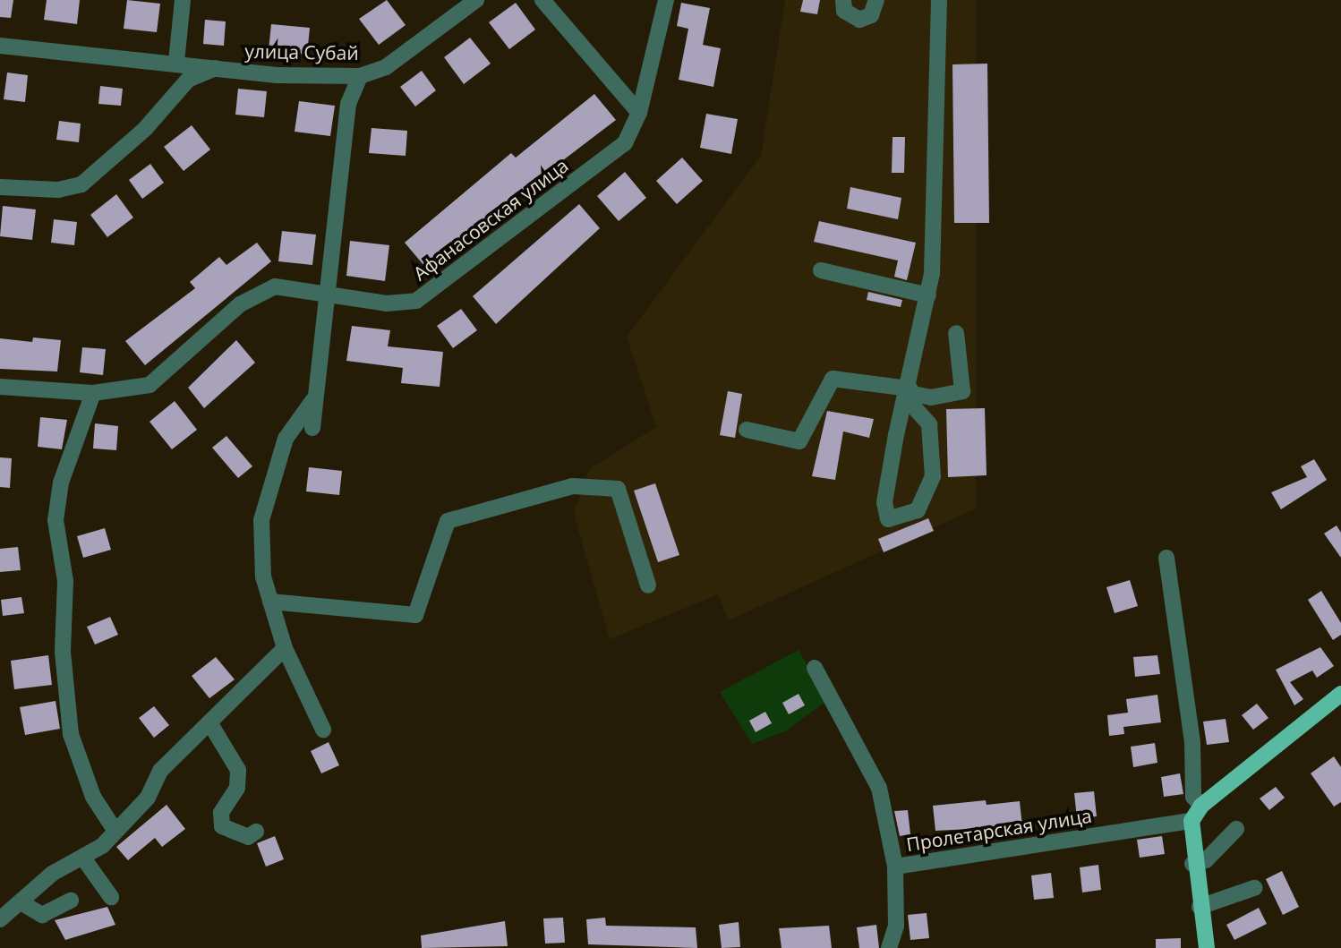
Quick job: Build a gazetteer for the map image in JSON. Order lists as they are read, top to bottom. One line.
{"streets":{"street":["улица Субай","Афанасовская улица","Пролетарская улица"]}}
